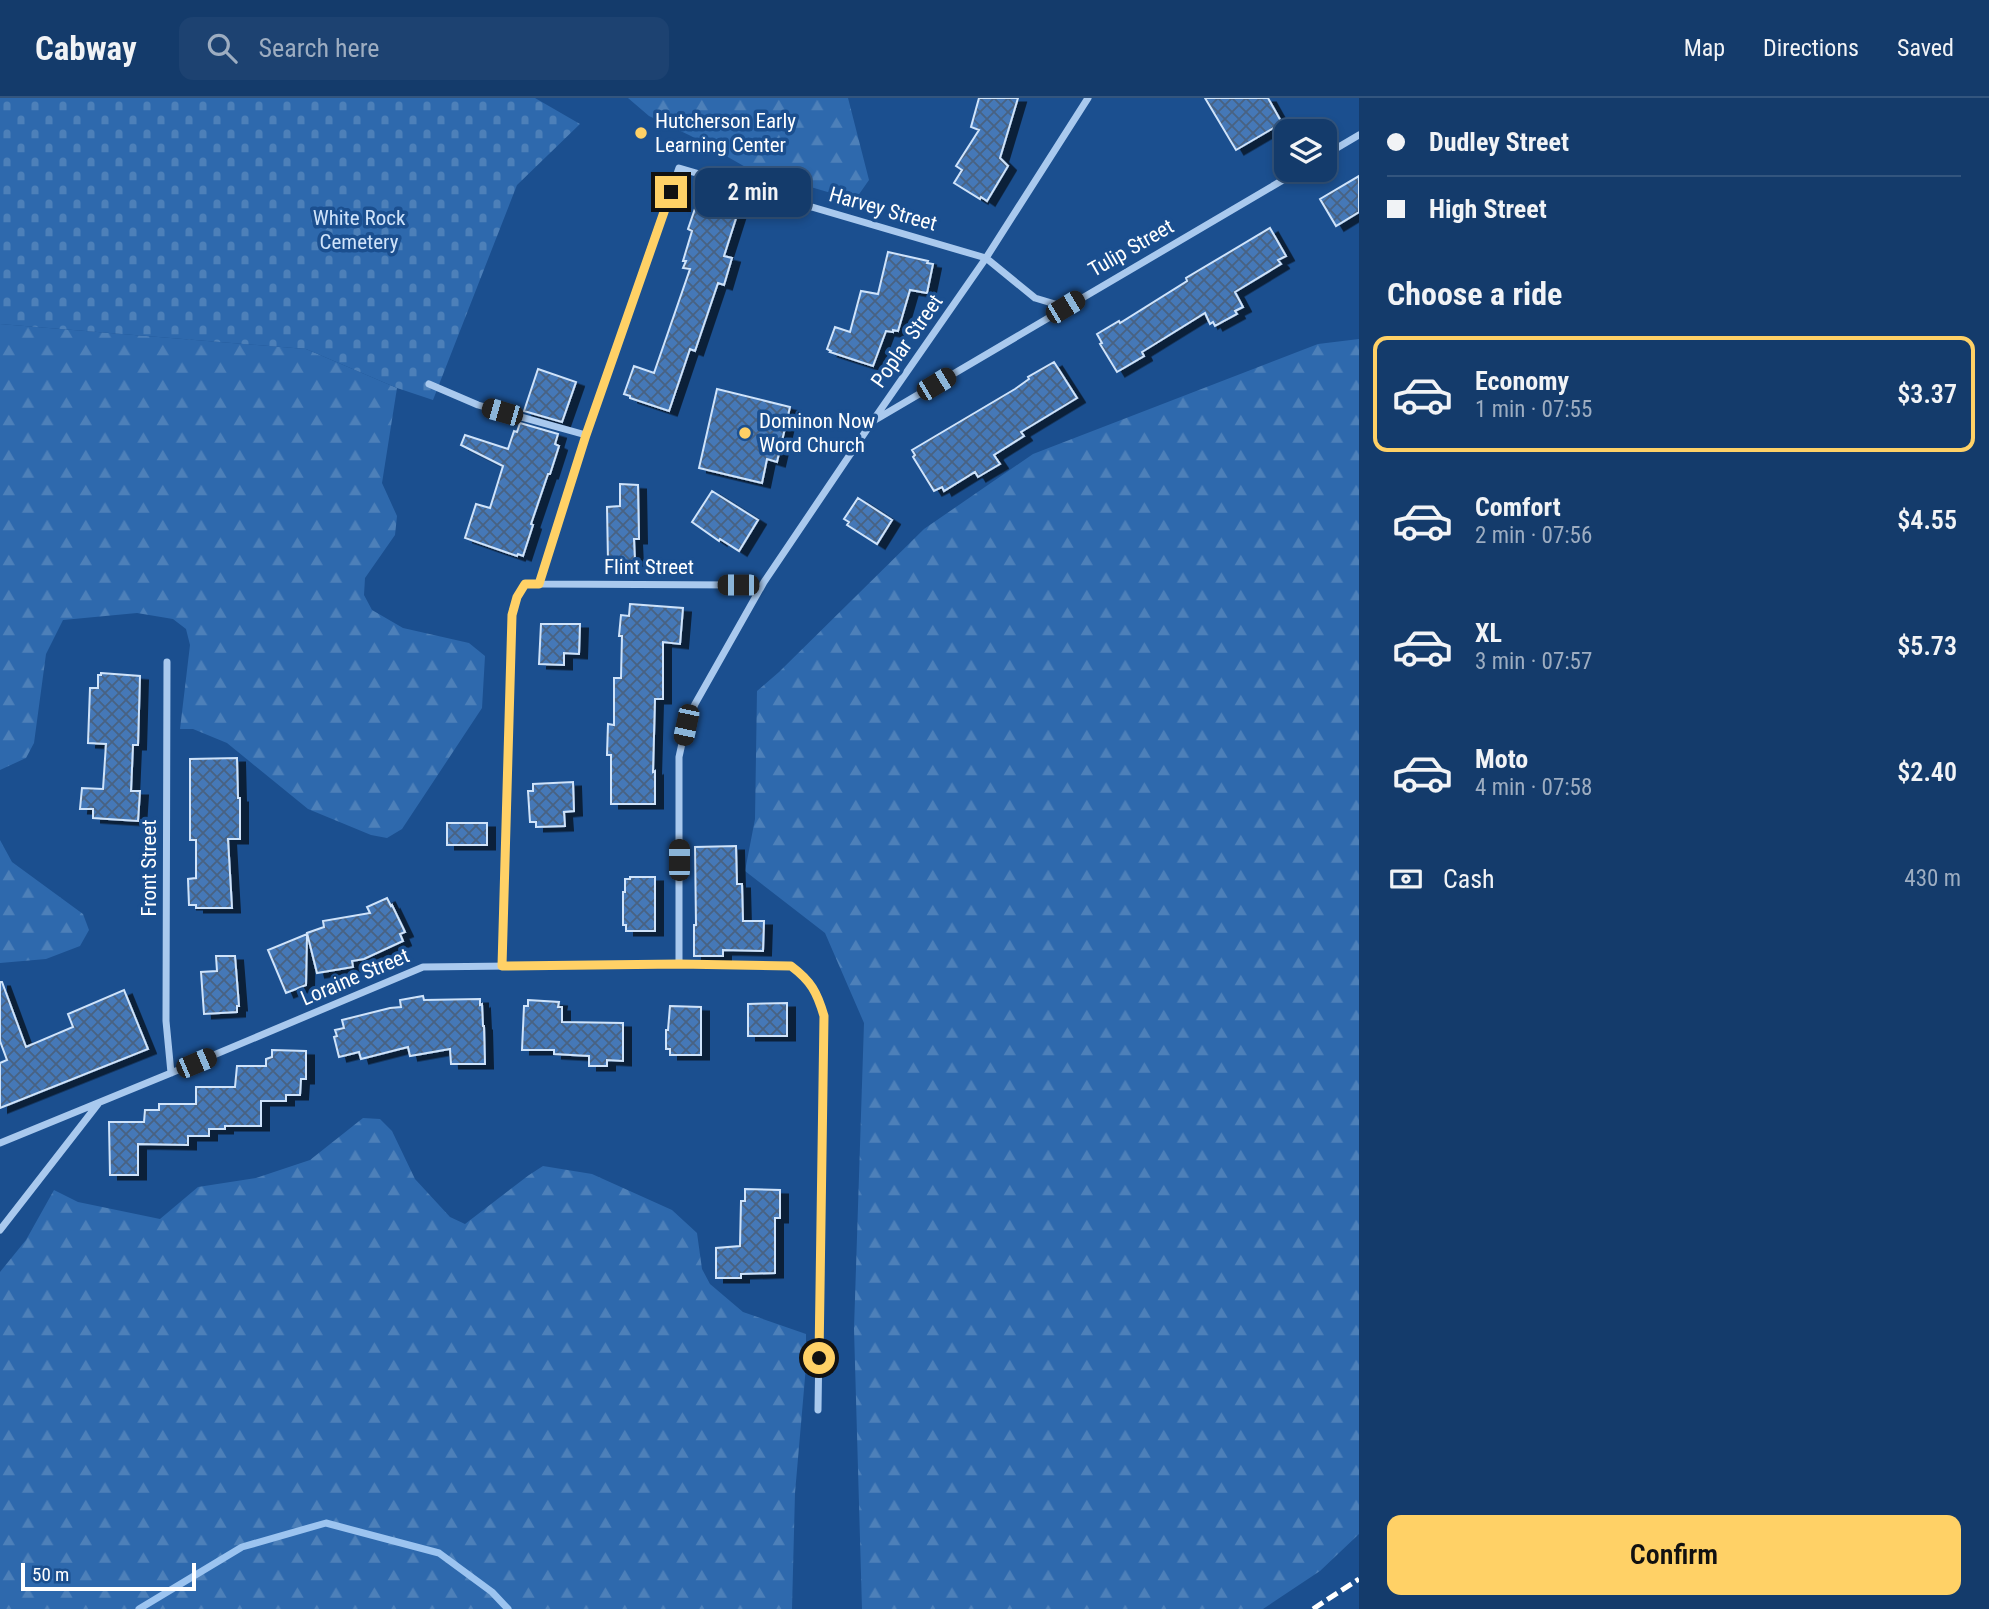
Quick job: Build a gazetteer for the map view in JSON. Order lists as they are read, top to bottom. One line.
{"streets":{"street":["Harvey Street","Tulip Street","Poplar Street","Flint Street","Front Street","Loraine Street"]},"crossings":[["Harvey Street","Tulip Street"],["Harvey Street","Poplar Street"],["Tulip Street","Poplar Street"],["Poplar Street","Flint Street"],["Poplar Street","Loraine Street"],["Front Street","Loraine Street"]],"parks":["White Rock Cemetery"],"places":["Hutcherson Early Learning Center","Dominon Now Word Church"],"scale_bar":"50 m","page":{"header":"Cabway","search":"Search here","nav":["Map","Directions","Saved"],"banner":["Dudley Street","High Street"],"bubble":"2 min","heading":"Choose a ride","list":[{"name":"Economy","note":"1 min · 07:55","value":"$3.37"},{"name":"Comfort","note":"2 min · 07:56","value":"$4.55"},{"name":"XL","note":"3 min · 07:57","value":"$5.73"},{"name":"Moto","note":"4 min · 07:58","value":"$2.40"}],"pay":["Cash","430 m"],"buttons":"Confirm","scale":"50 m"}}
